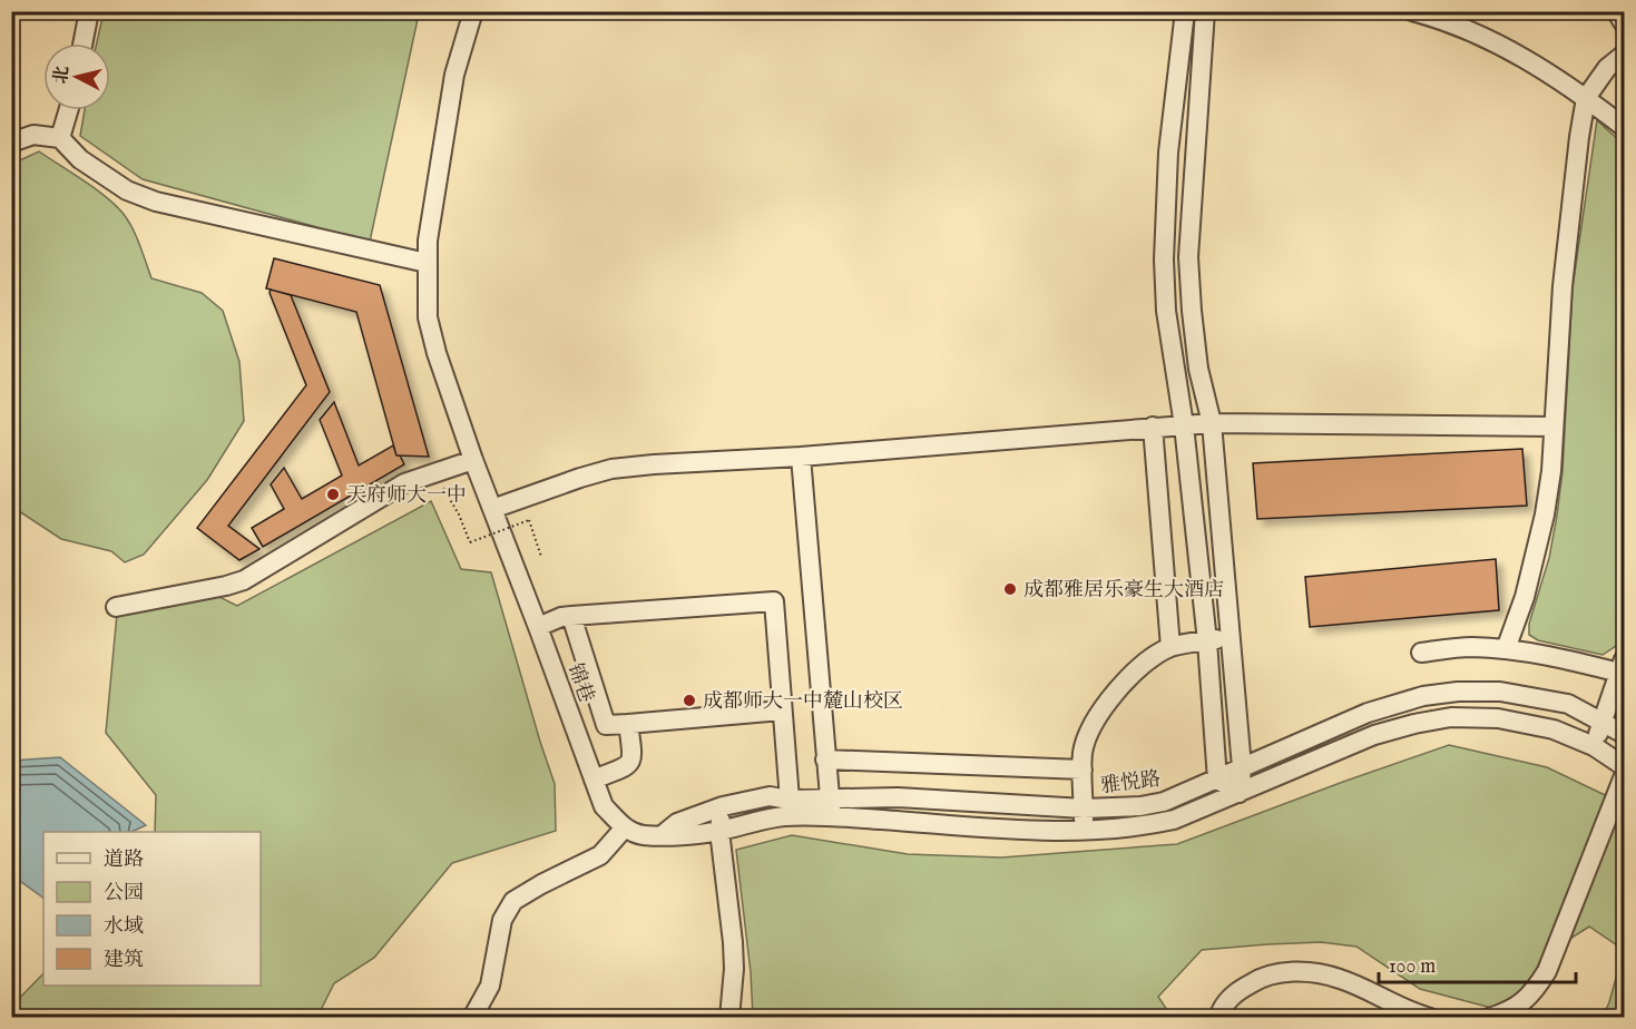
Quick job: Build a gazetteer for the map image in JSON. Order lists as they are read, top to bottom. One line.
{"streets":{"street":["锦巷","雅悦路"]},"places":["天府师大一中","成都雅居乐豪生大酒店","成都师大一中麓山校区"],"legend":["道路","公园","水域","建筑"],"scale_bar":"100 m","north":"left"}
